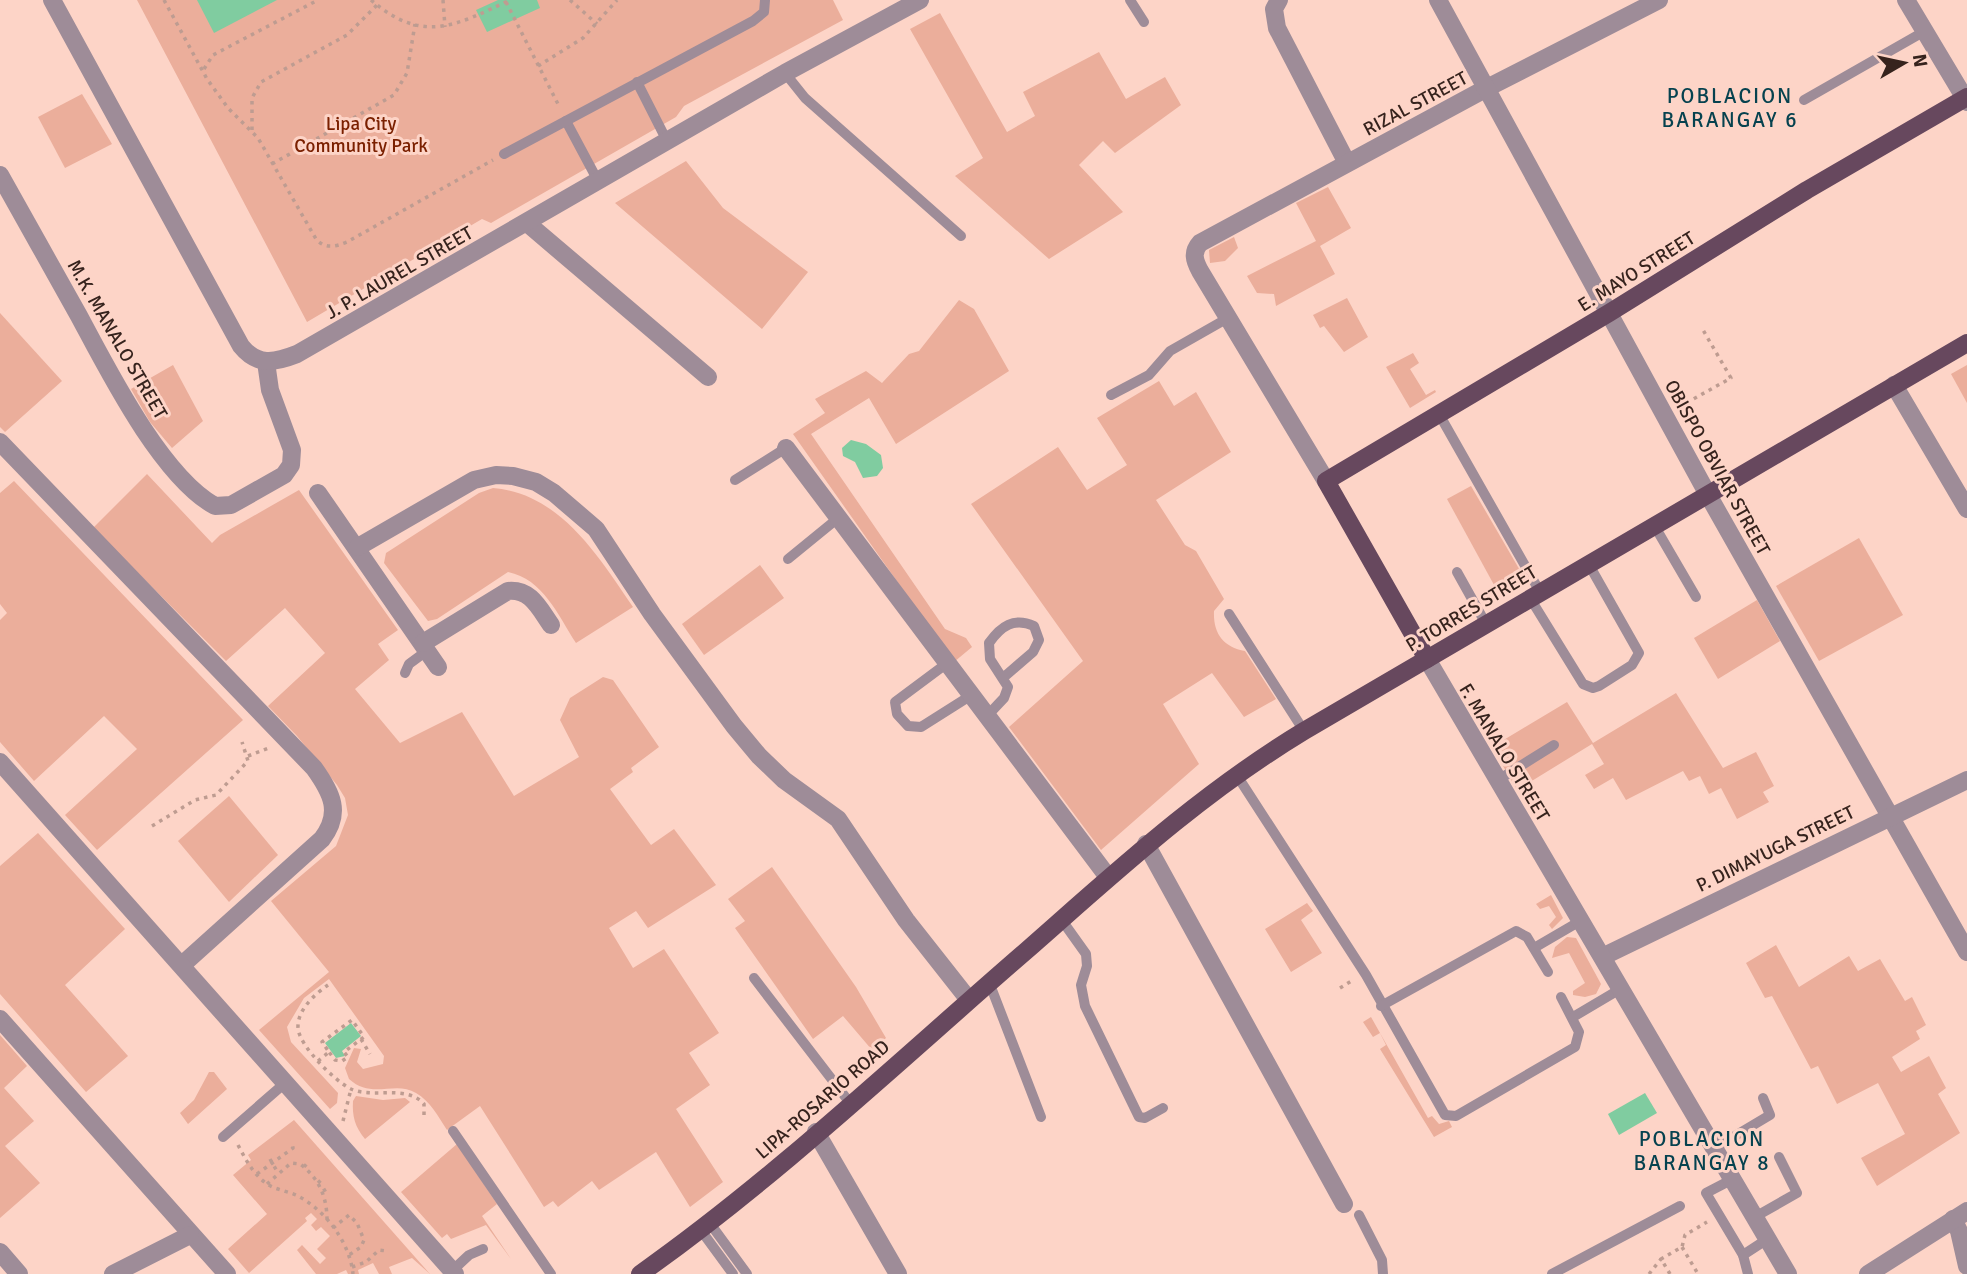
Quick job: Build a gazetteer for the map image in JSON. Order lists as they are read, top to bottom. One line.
{"streets":{"main road":["E. MAYO STREET","P. TORRES STREET","F. MANALO STREET","LIPA-ROSARIO ROAD"],"street":["RIZAL STREET","J. P. LAUREL STREET","M.K. MANALO STREET","OBISPO OBVIAR STREET","P. DIMAYUGA STREET"]},"crossings":[["RIZAL STREET","OBISPO OBVIAR STREET"],["RIZAL STREET","F. MANALO STREET"],["E. MAYO STREET","OBISPO OBVIAR STREET"],["E. MAYO STREET","F. MANALO STREET"],["J. P. LAUREL STREET","M.K. MANALO STREET"],["OBISPO OBVIAR STREET","P. TORRES STREET"],["OBISPO OBVIAR STREET","P. DIMAYUGA STREET"],["P. TORRES STREET","F. MANALO STREET"],["P. TORRES STREET","LIPA-ROSARIO ROAD"],["F. MANALO STREET","P. DIMAYUGA STREET"]],"districts":["POBLACION BARANGAY 6","POBLACION BARANGAY 8"],"parks":["Lipa City Community Park"],"north":"right"}
